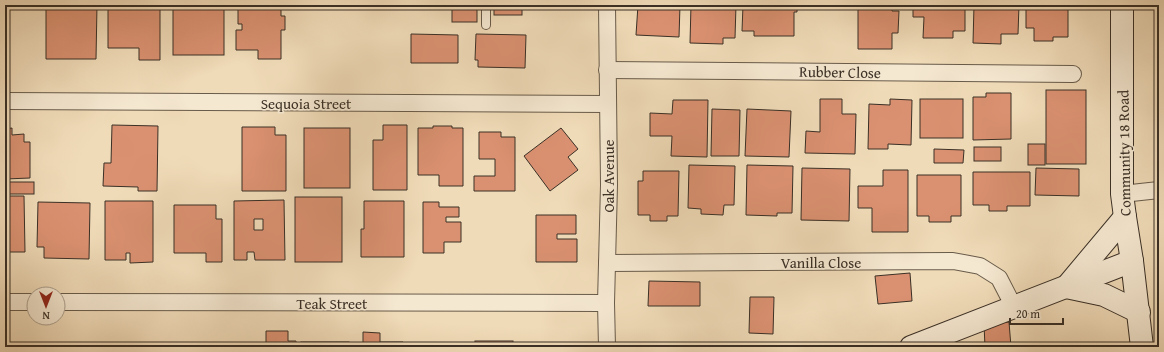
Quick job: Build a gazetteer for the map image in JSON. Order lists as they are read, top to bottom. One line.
{"streets":{"main road":["Community 18 Road"],"street":["Rubber Close","Sequoia Street","Oak Avenue","Vanilla Close","Teak Street"]},"crossings":[["Rubber Close","Oak Avenue"],["Sequoia Street","Oak Avenue"],["Oak Avenue","Vanilla Close"],["Oak Avenue","Teak Street"]],"scale_bar":"20 m","north":"bottom"}
